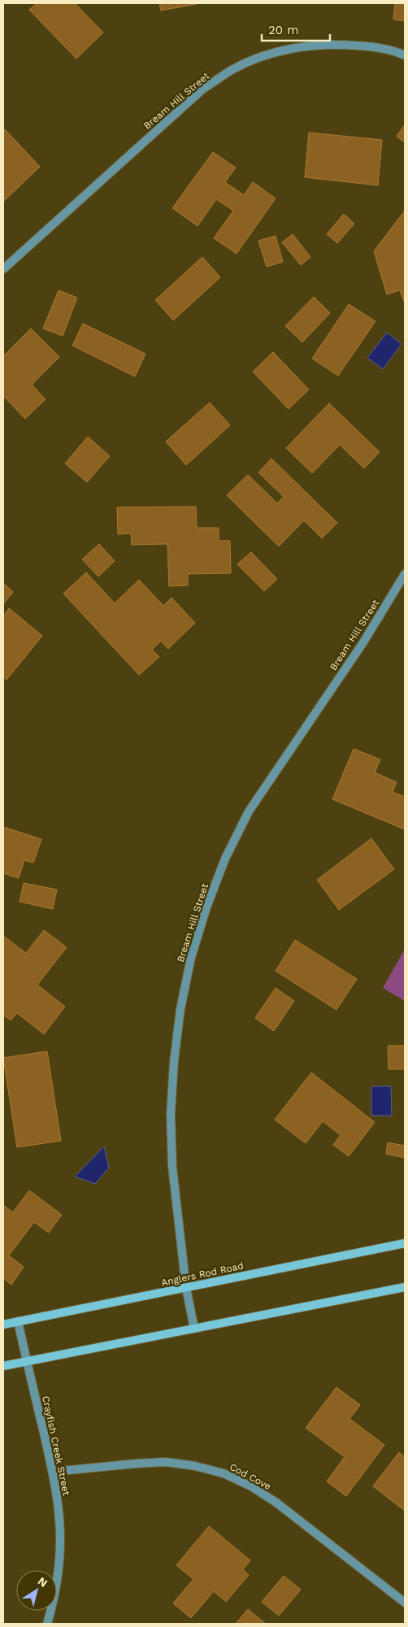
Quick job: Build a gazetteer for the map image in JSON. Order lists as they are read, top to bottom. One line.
{"streets":{"street":["Bream Hill Street","Anglers Rod Road","Crayfish Creek Street","Cod Cove"]},"crossings":[["Bream Hill Street","Anglers Rod Road"],["Anglers Rod Road","Crayfish Creek Street"],["Crayfish Creek Street","Cod Cove"]],"scale_bar":"20 m","north":"top right"}
